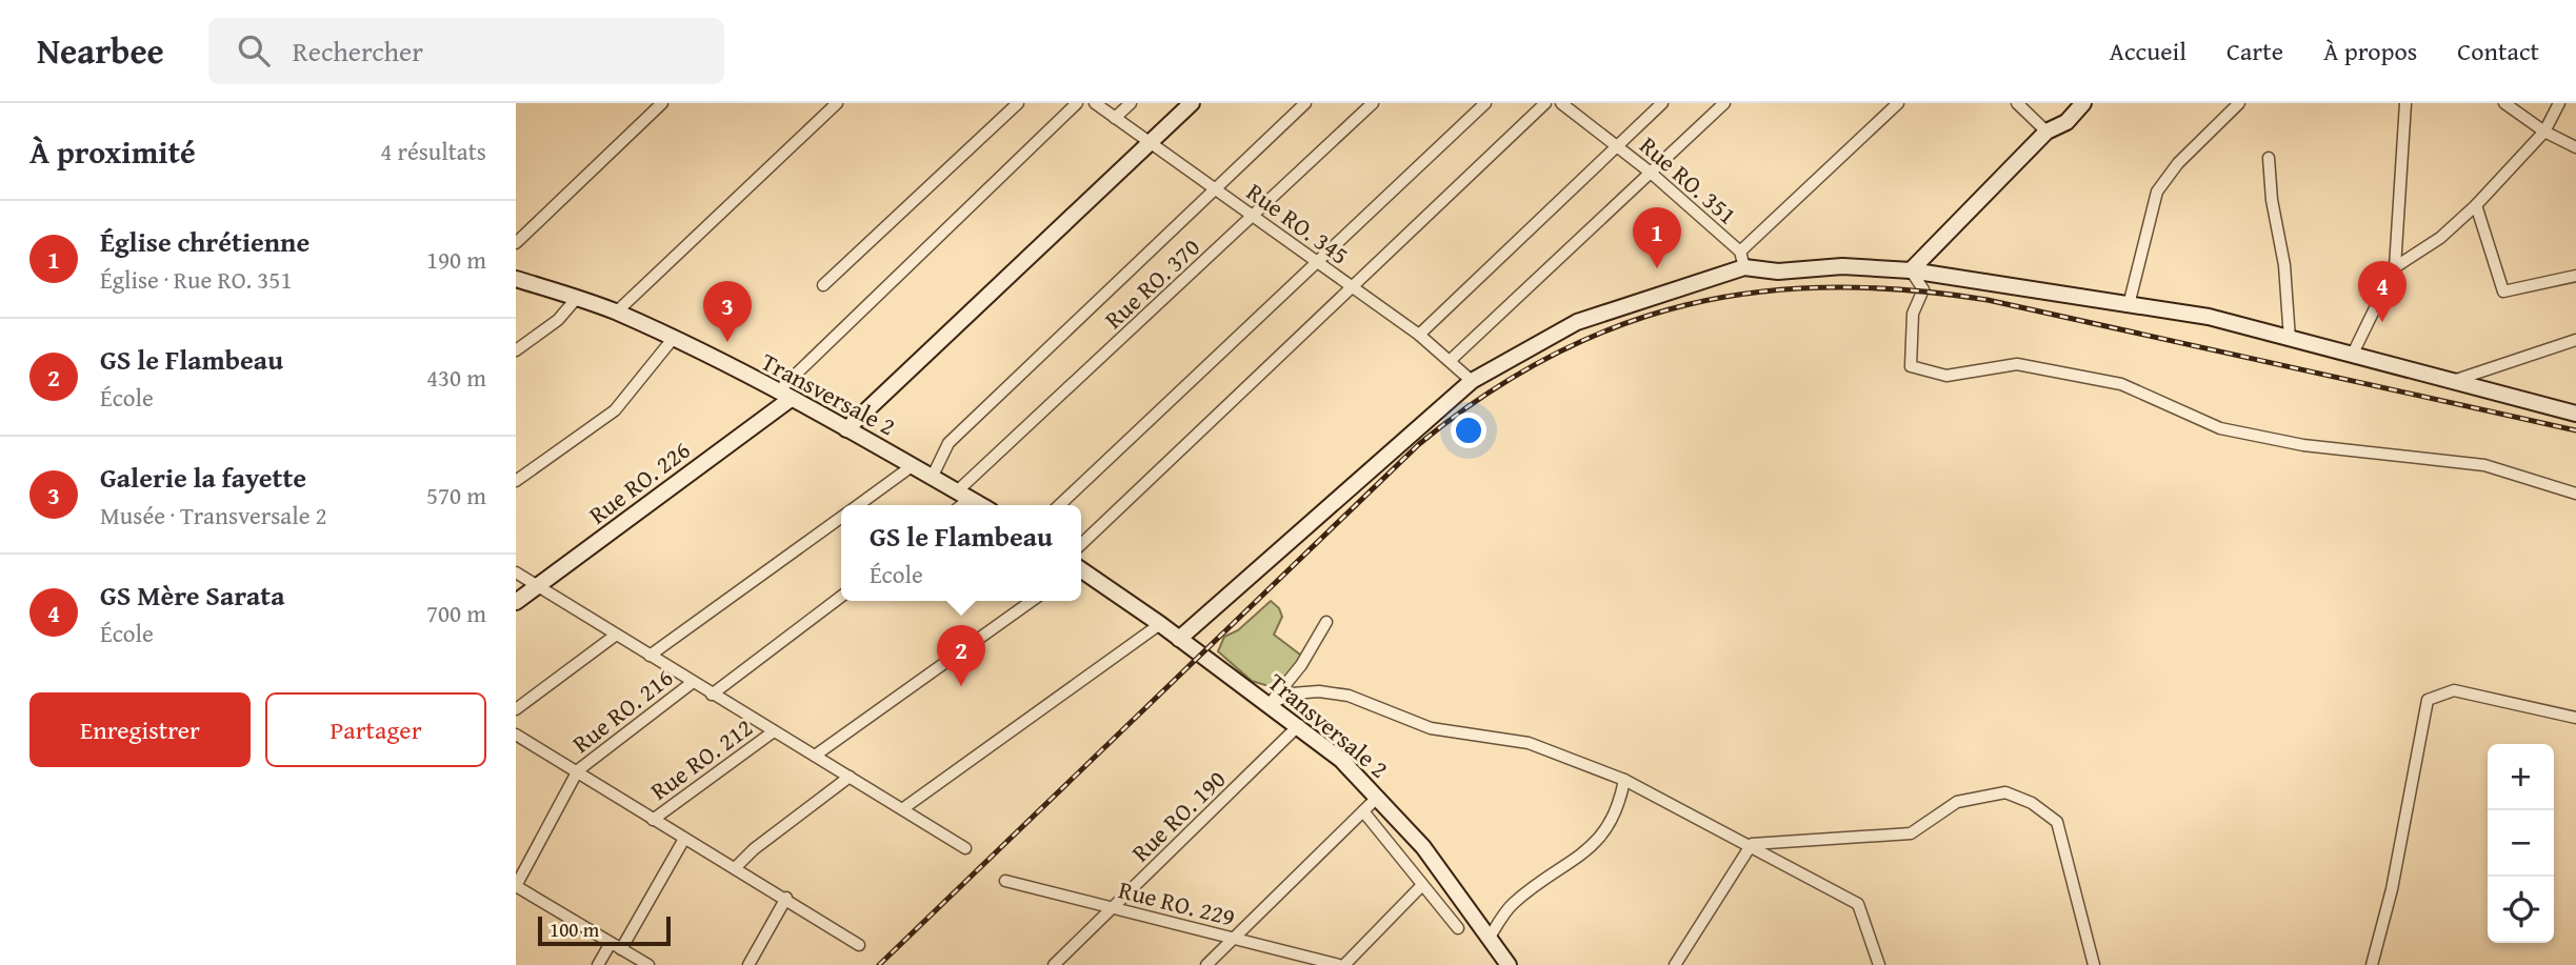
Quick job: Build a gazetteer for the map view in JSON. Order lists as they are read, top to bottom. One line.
{"streets":{"street":["Rue RO. 351","Rue RO. 345","Rue RO. 370","Transversale 2","Rue RO. 226","Rue RO. 216","Rue RO. 212","Rue RO. 190","Rue RO. 229"]},"crossings":[["Rue RO. 345","Rue RO. 370"],["Rue RO. 370","Transversale 2"],["Transversale 2","Rue RO. 226"],["Transversale 2","Rue RO. 190"],["Rue RO. 190","Rue RO. 229"]],"scale_bar":"100 m","page":{"header":"Nearbee","search":"Rechercher","nav":["Accueil","Carte","À propos","Contact"],"heading":["À proximité","4 résultats"],"list":[{"mark":"1","name":"Église chrétienne","note":"Église · Rue RO. 351","value":"190 m"},{"mark":"2","name":"GS le Flambeau","note":"École","value":"430 m"},{"mark":"3","name":"Galerie la fayette","note":"Musée · Transversale 2","value":"570 m"},{"mark":"4","name":"GS Mère Sarata","note":"École","value":"700 m"}],"pins":["1","4","3","2"],"popup":["GS le Flambeau","École"],"buttons":["Enregistrer","Partager"],"map_buttons":["+","−"],"scale":"100 m"}}
